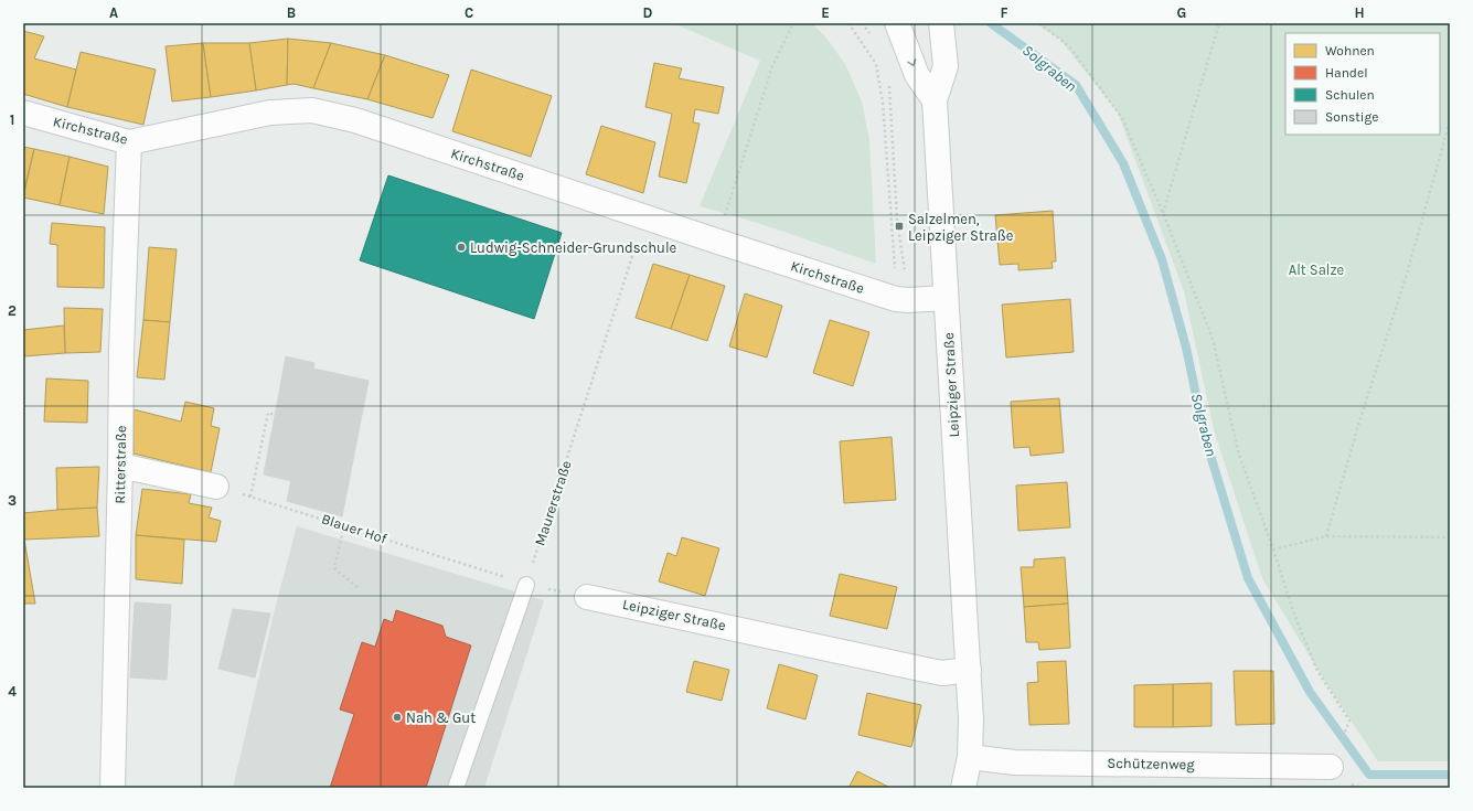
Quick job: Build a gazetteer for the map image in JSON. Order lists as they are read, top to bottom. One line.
{"streets":{"street":["Kirchstraße","Leipziger Straße","Ritterstraße","Schützenweg"],"path":["Maurerstraße","Blauer Hof"]},"crossings":[["Kirchstraße","Leipziger Straße"],["Kirchstraße","Ritterstraße"],["Kirchstraße","Maurerstraße"],["Leipziger Straße","Blauer Hof"],["Leipziger Straße","Schützenweg"],["Maurerstraße","Blauer Hof"]],"water":["Solgraben"],"parks":["Alt Salze"],"places":{"transit":["Salzelmen, Leipziger Straße"],"other":["Ludwig-Schneider-Grundschule","Nah & Gut"]},"legend":["Wohnen","Handel","Schulen","Sonstige"],"grid":{"columns":["A","B","C","D","E","F","G","H"],"rows":["1","2","3","4"]}}
